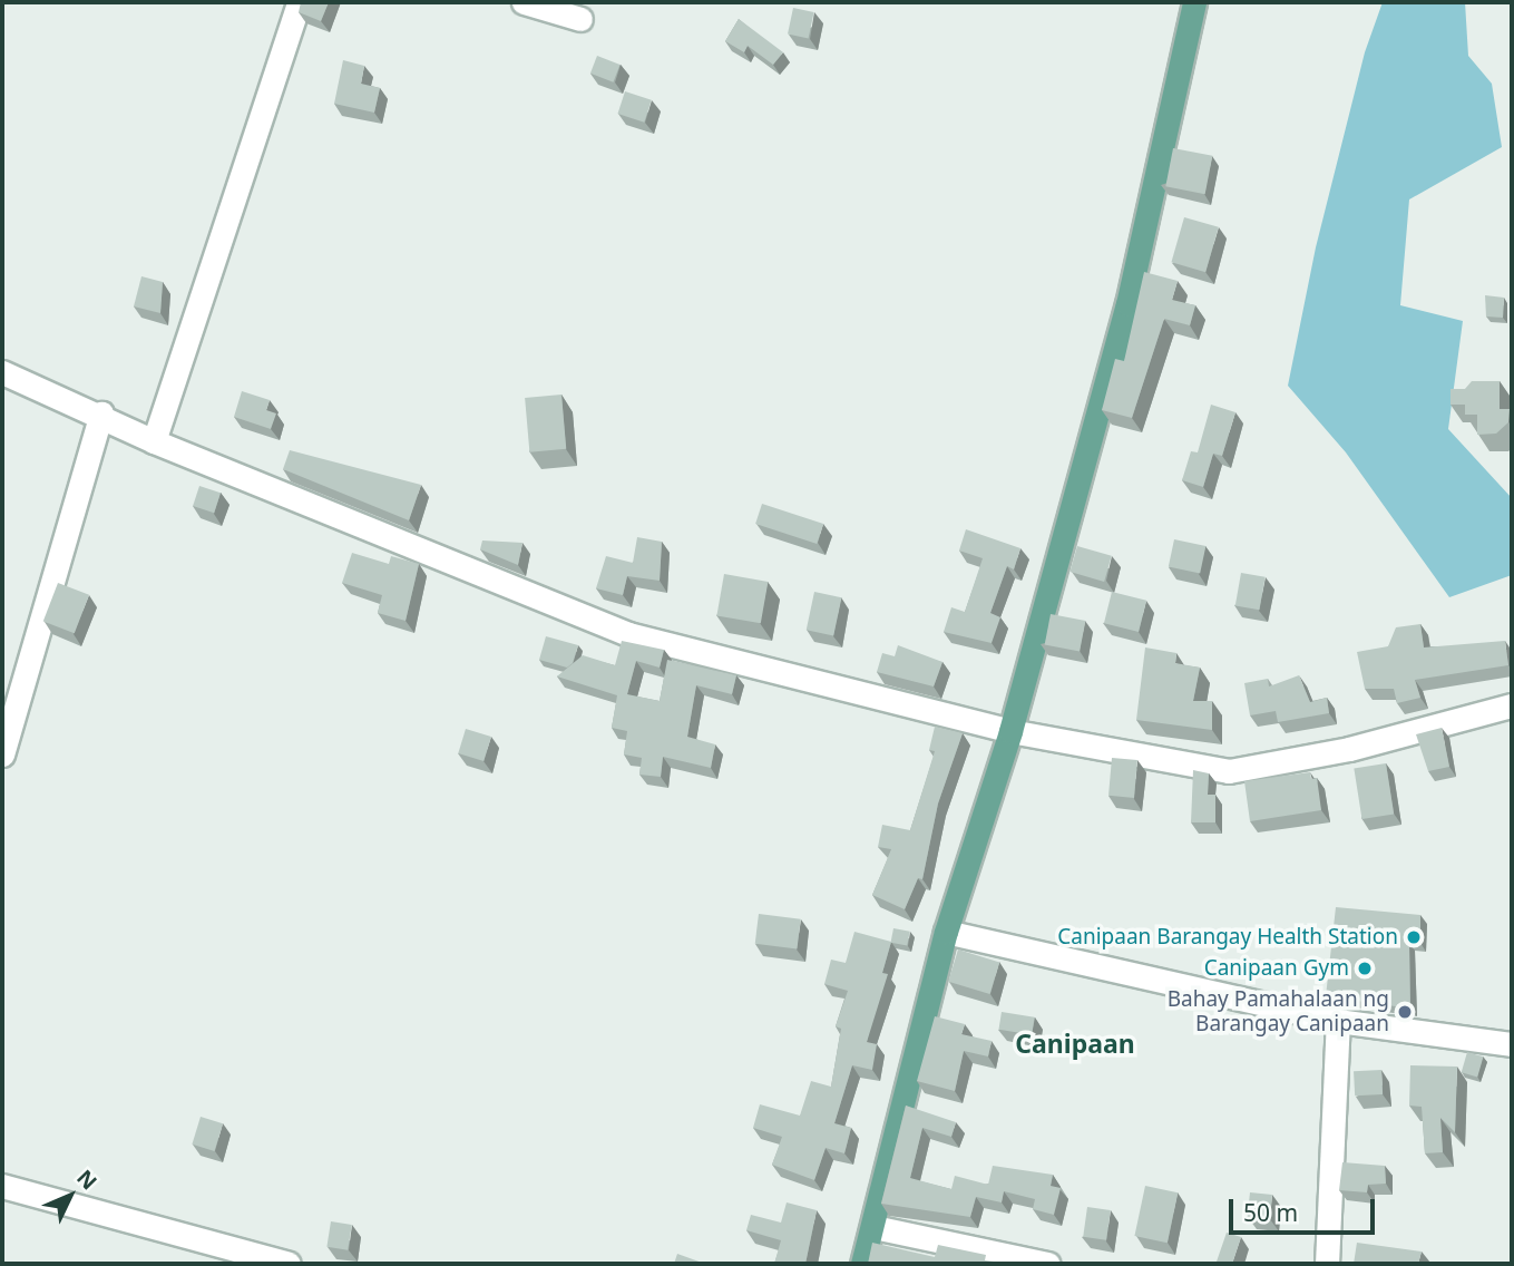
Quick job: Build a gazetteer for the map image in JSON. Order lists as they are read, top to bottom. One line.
{"districts":["Canipaan"],"places":["Canipaan Barangay Health Station","Canipaan Gym","Bahay Pamahalaan ng Barangay Canipaan"],"scale_bar":"50 m","north":"top right"}
